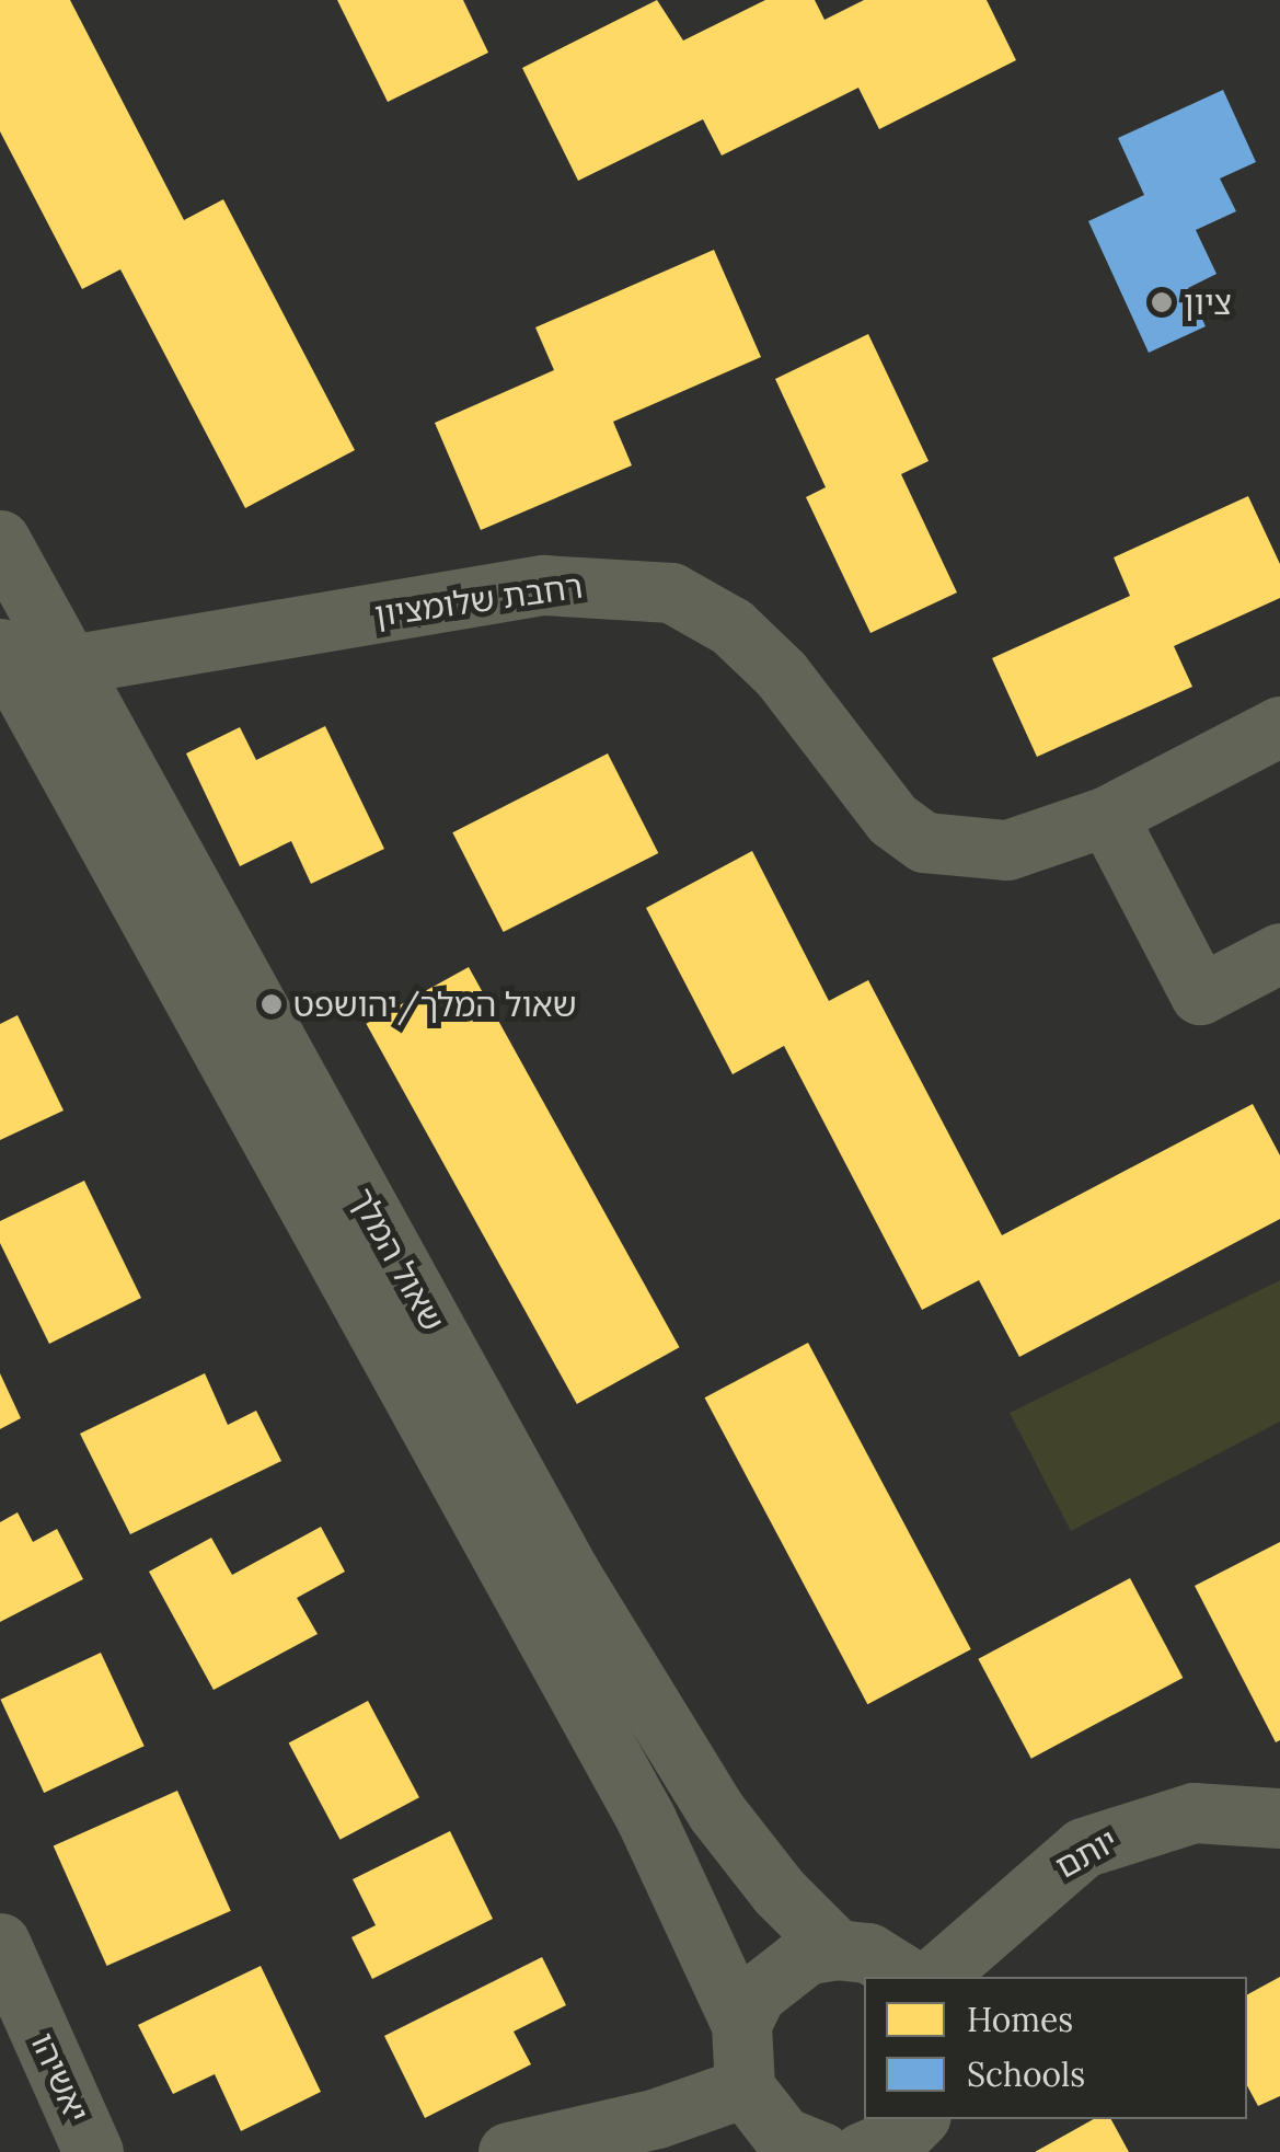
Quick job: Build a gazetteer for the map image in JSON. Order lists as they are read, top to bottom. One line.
{"streets":{"street":["רחבת שלומציון","שאול המלך","יותם","יאשיהו"]},"crossings":[["רחבת שלומציון","שאול המלך"]],"places":["ציון","שאול המלך/יהושפט"],"legend":["Homes","Schools"]}
